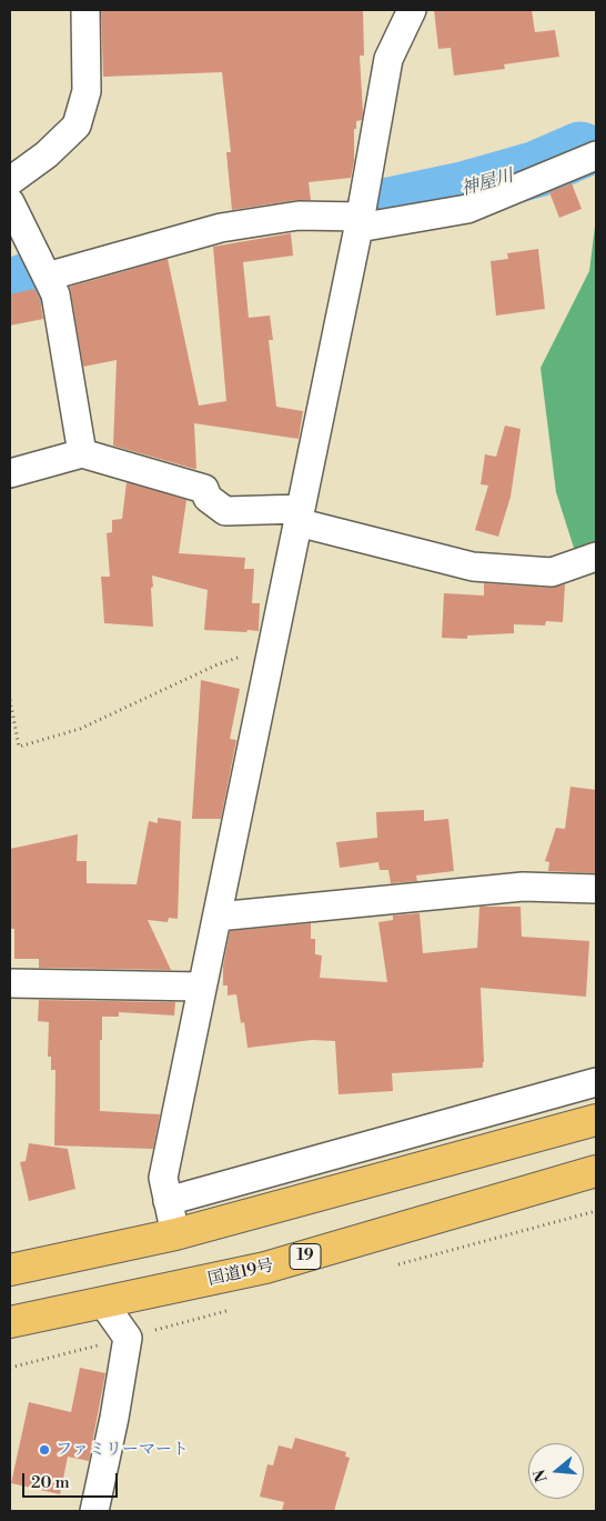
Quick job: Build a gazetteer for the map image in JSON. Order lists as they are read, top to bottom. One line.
{"streets":{"highway":["19","国道19号"]},"water":["神屋川"],"places":["ファミリーマート"],"scale_bar":"20 m","north":"left"}
